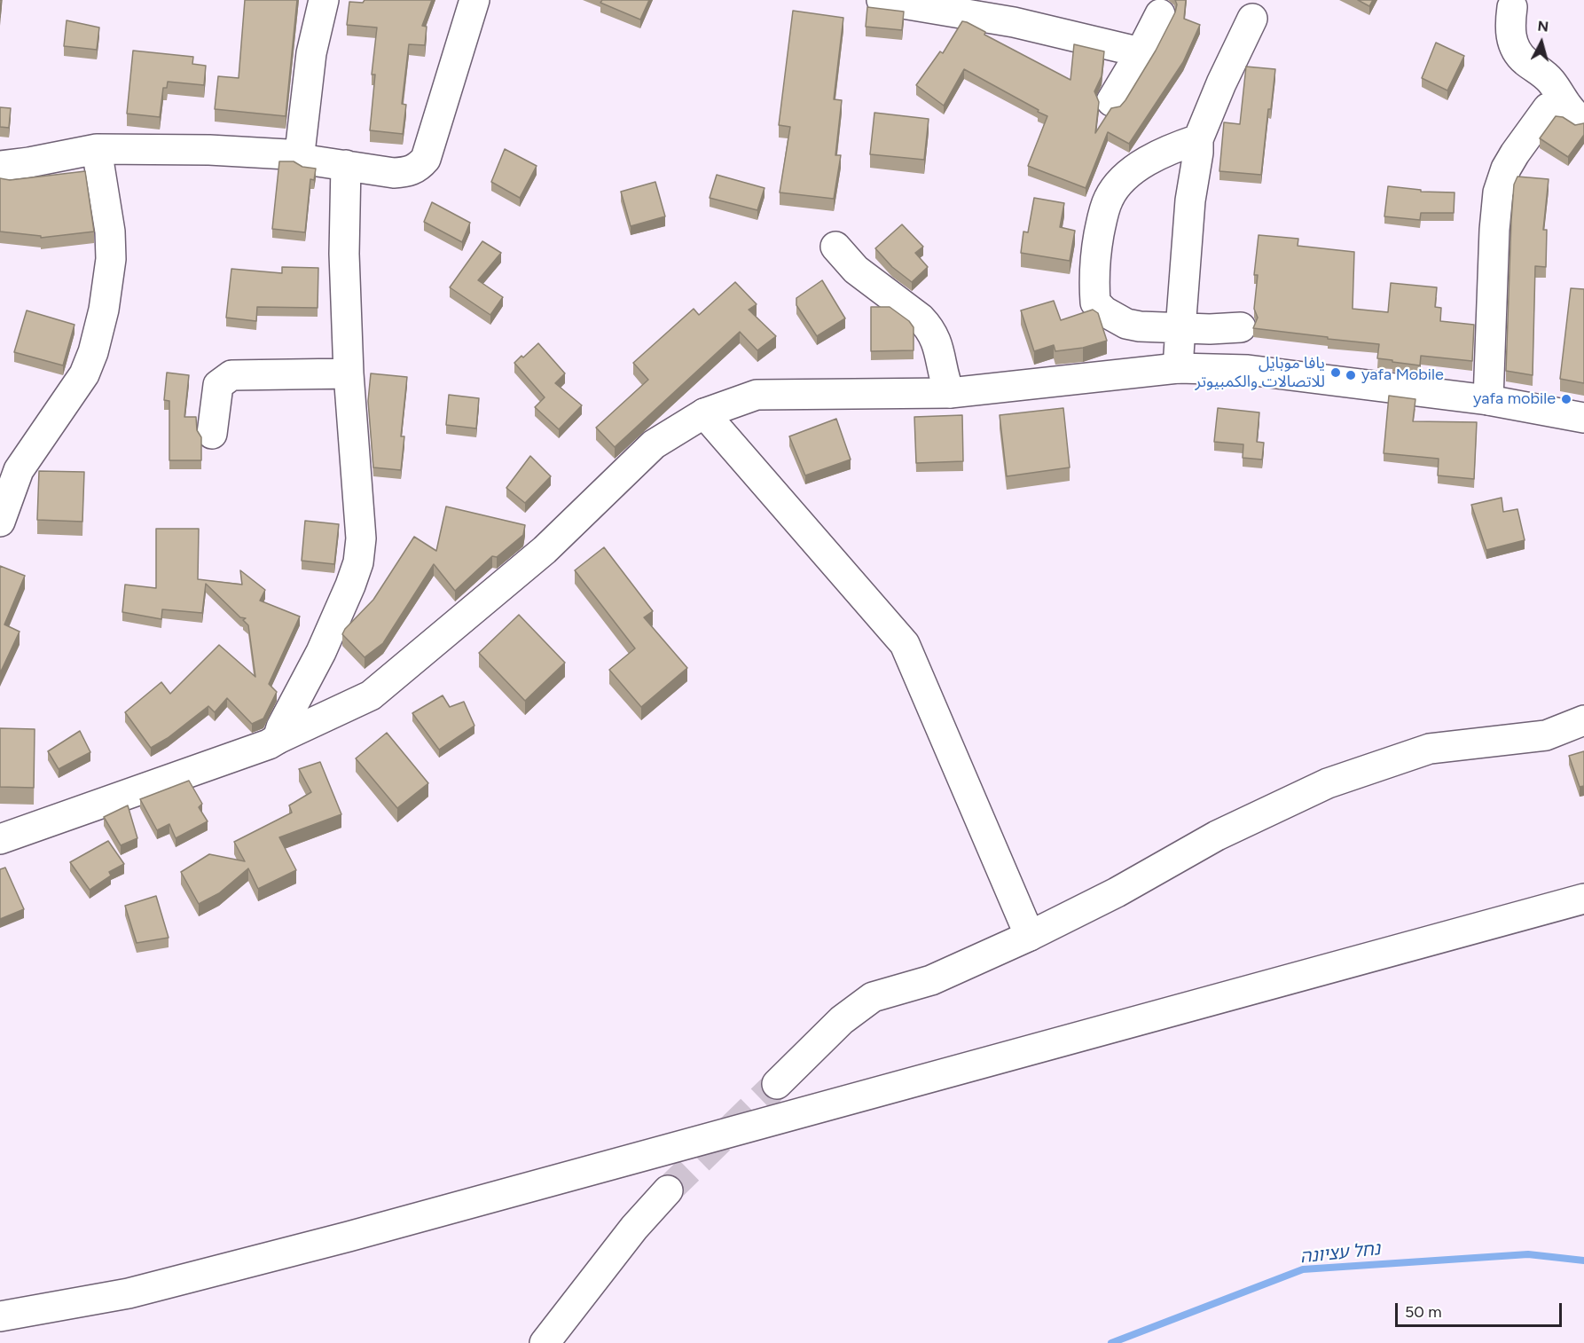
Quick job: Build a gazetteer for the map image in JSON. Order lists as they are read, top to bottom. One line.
{"water":["נחל עציונה"],"places":["يافا موبايل للاتصالات والكمبيوتر","yafa Mobile","yafa mobile"],"scale_bar":"50 m","north":"top"}
